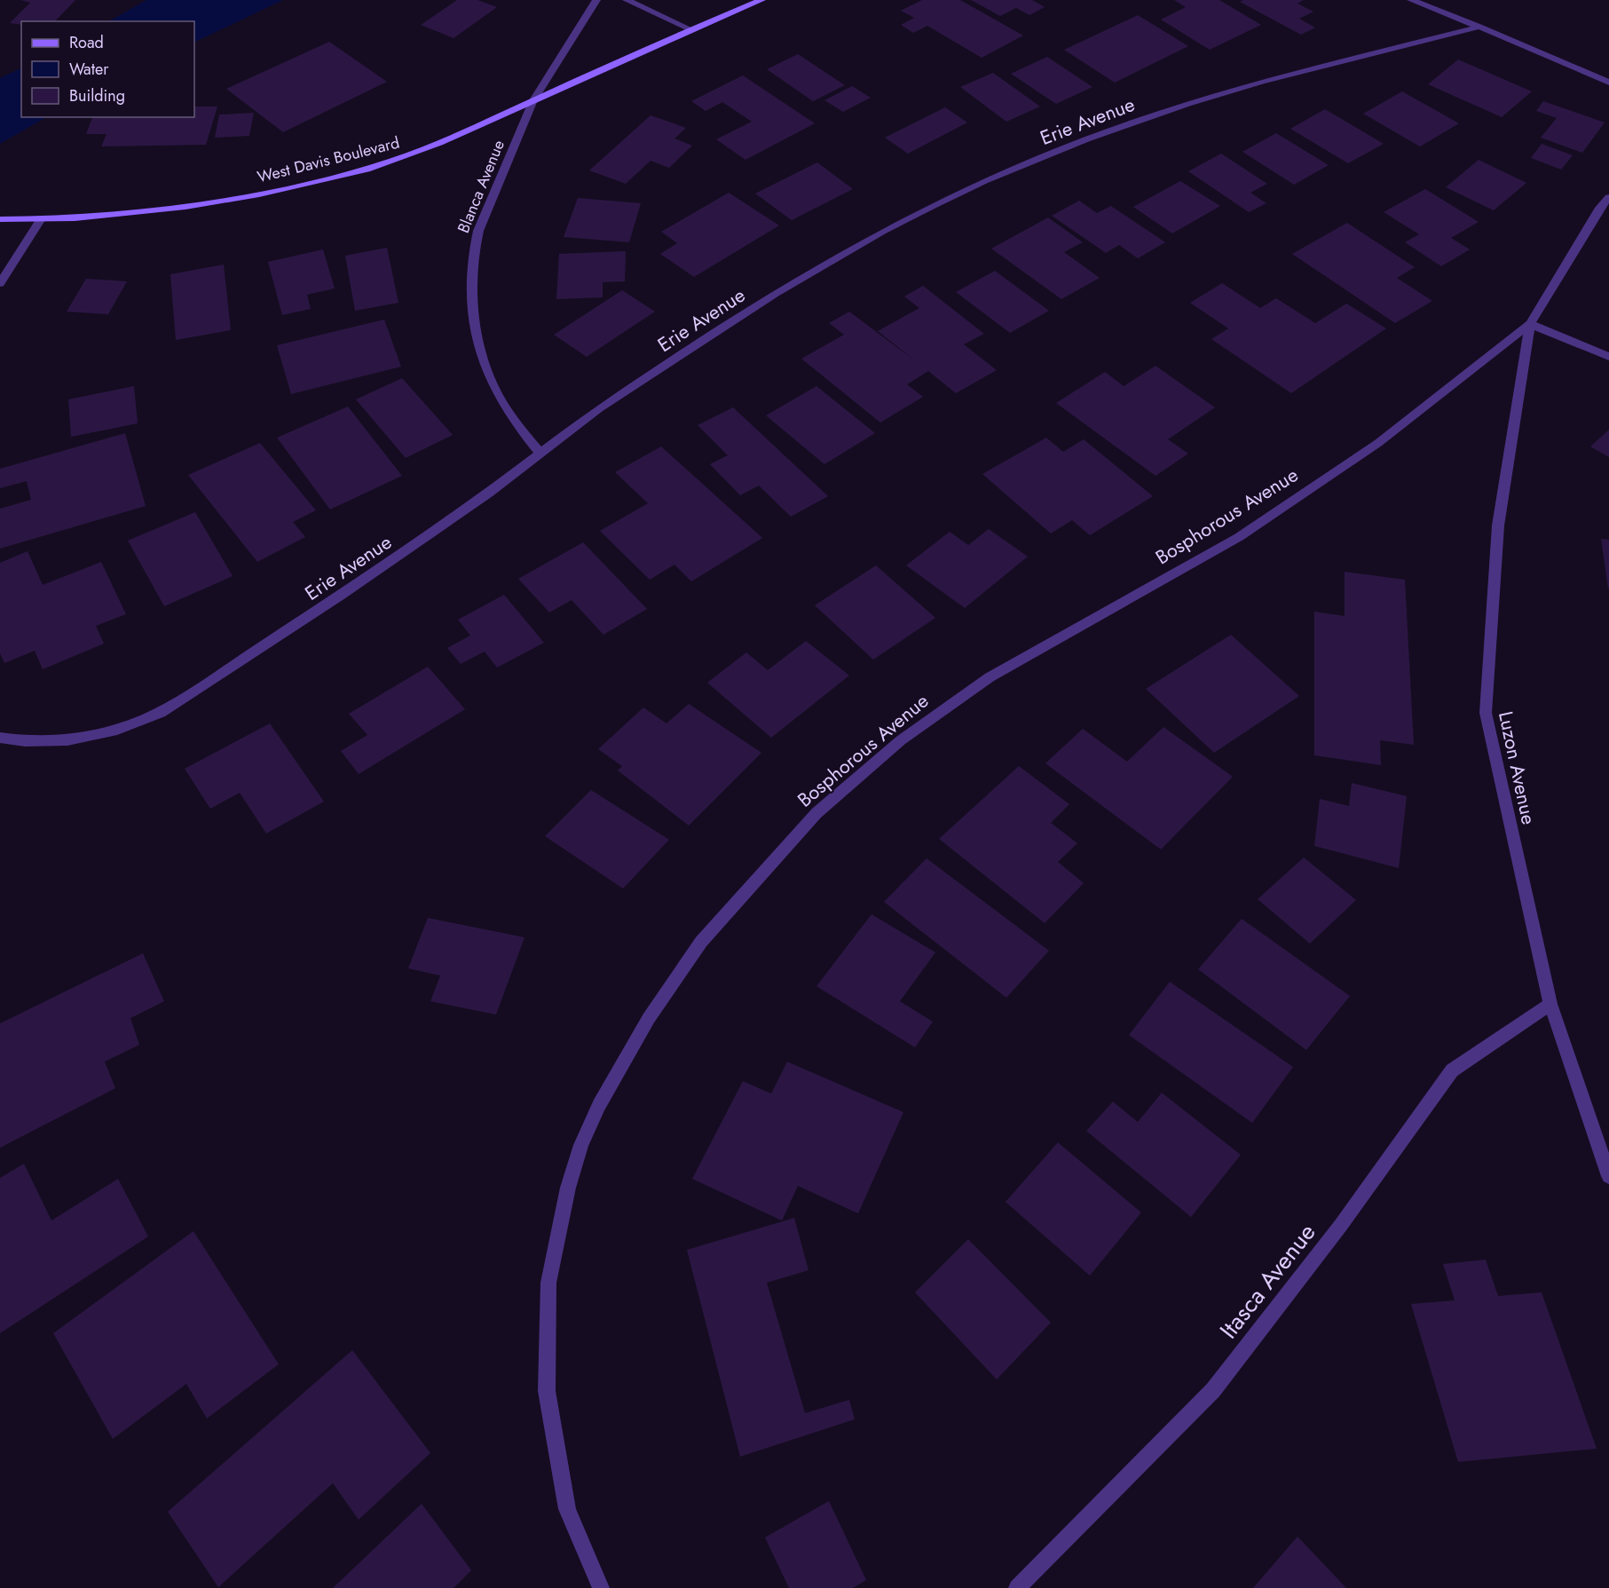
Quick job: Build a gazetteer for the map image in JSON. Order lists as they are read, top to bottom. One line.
{"streets":{"street":["Erie Avenue","West Davis Boulevard","Blanca Avenue","Bosphorous Avenue","Luzon Avenue","Itasca Avenue"]},"crossings":[["Erie Avenue","Blanca Avenue"],["West Davis Boulevard","Blanca Avenue"],["Bosphorous Avenue","Luzon Avenue"],["Luzon Avenue","Itasca Avenue"]],"legend":["Road","Water","Building"]}
